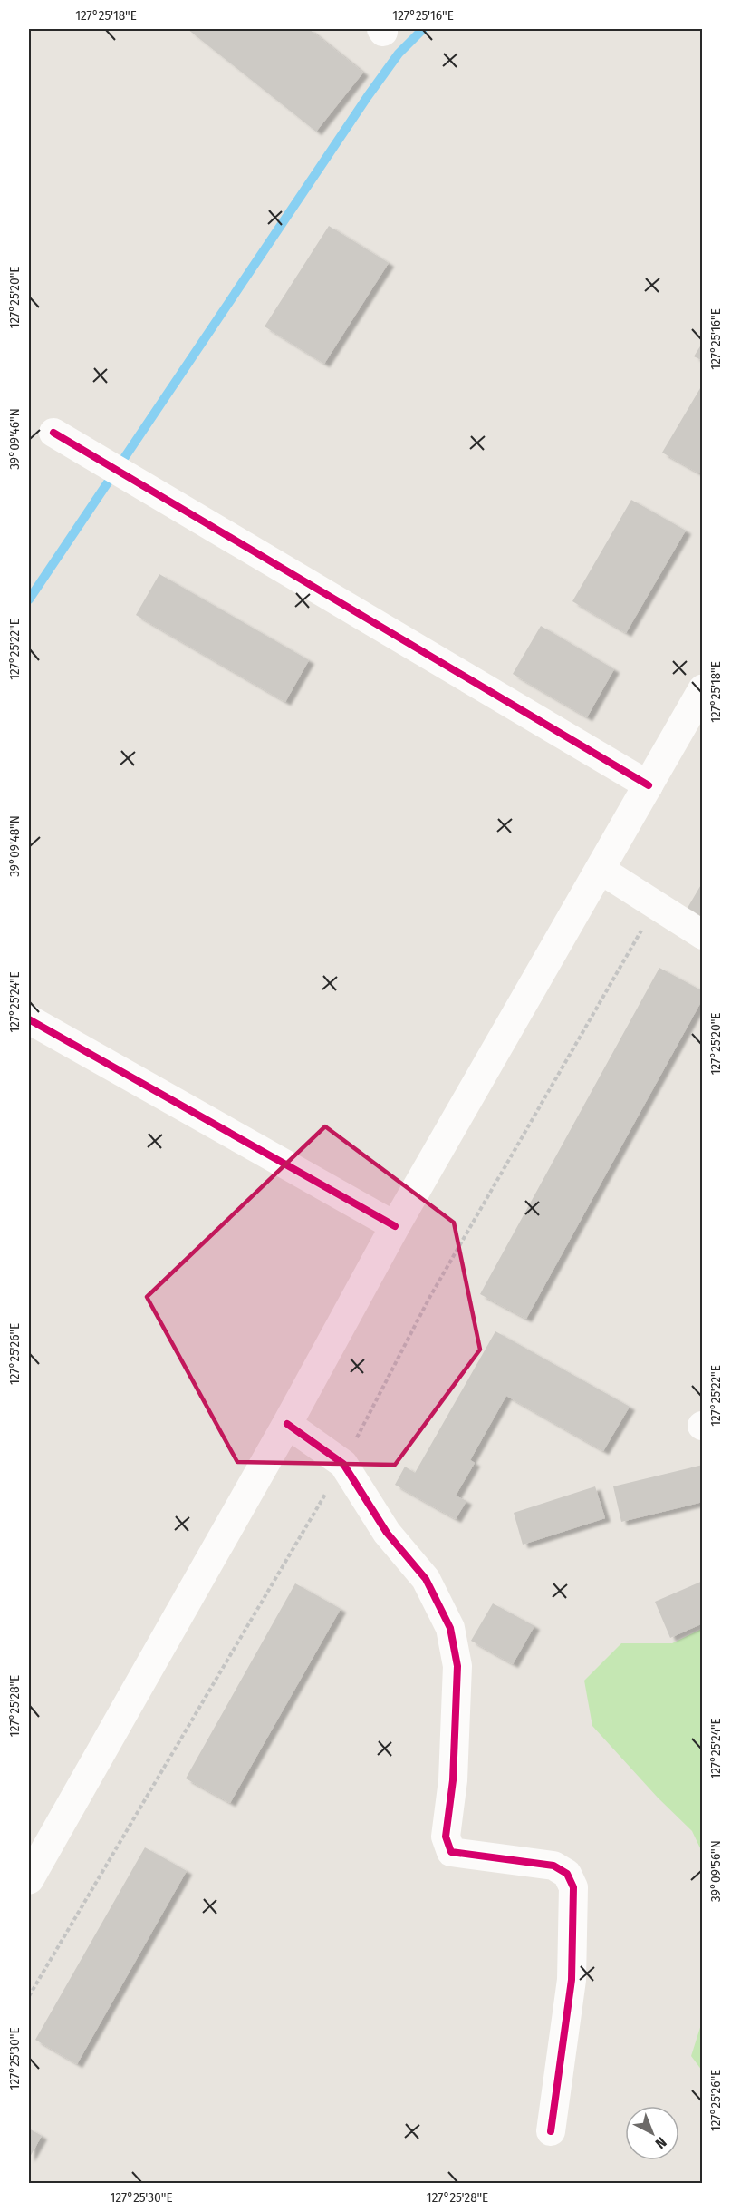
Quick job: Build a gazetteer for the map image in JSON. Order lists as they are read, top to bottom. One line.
{"north":"bottom right","coordinates":["127°25'18\"E","127°25'16\"E","127°25'20\"E","39°09'46\"N","127°25'22\"E","39°09'48\"N","127°25'24\"E","127°25'26\"E","127°25'28\"E","39°09'56\"N","127°25'30\"E"]}
